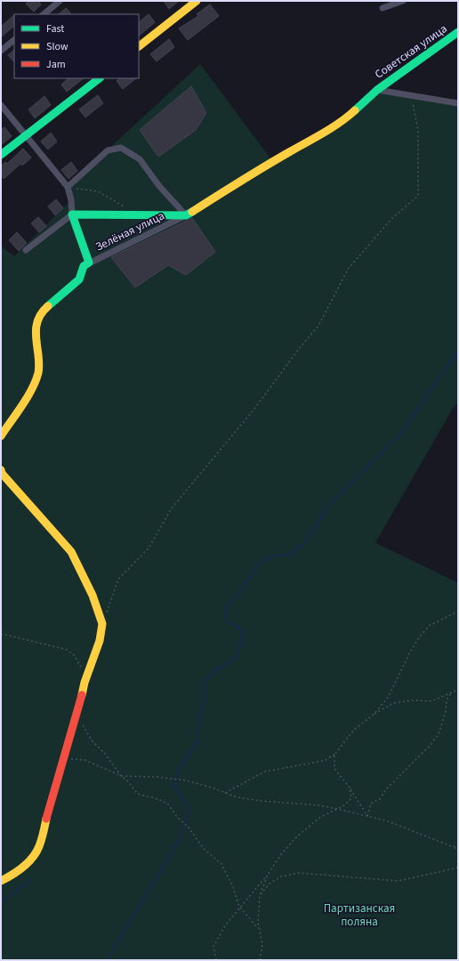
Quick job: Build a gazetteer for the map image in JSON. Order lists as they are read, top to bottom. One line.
{"streets":{"street":["Советская улица","Зелёная улица"]},"crossings":[["Советская улица","Зелёная улица"]],"parks":["Партизанская поляна"],"legend":["Fast","Slow","Jam"]}
